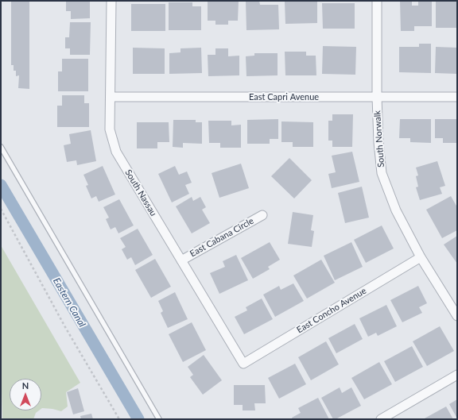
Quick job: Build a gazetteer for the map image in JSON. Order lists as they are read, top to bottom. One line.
{"streets":{"street":["East Capri Avenue","South Norwalk","South Nassau","East Cabana Circle","East Concho Avenue"]},"crossings":[["East Capri Avenue","South Norwalk"],["East Capri Avenue","South Nassau"],["South Norwalk","East Concho Avenue"],["South Nassau","East Cabana Circle"],["South Nassau","East Concho Avenue"]],"water":["Eastern Canal"],"north":"top"}
